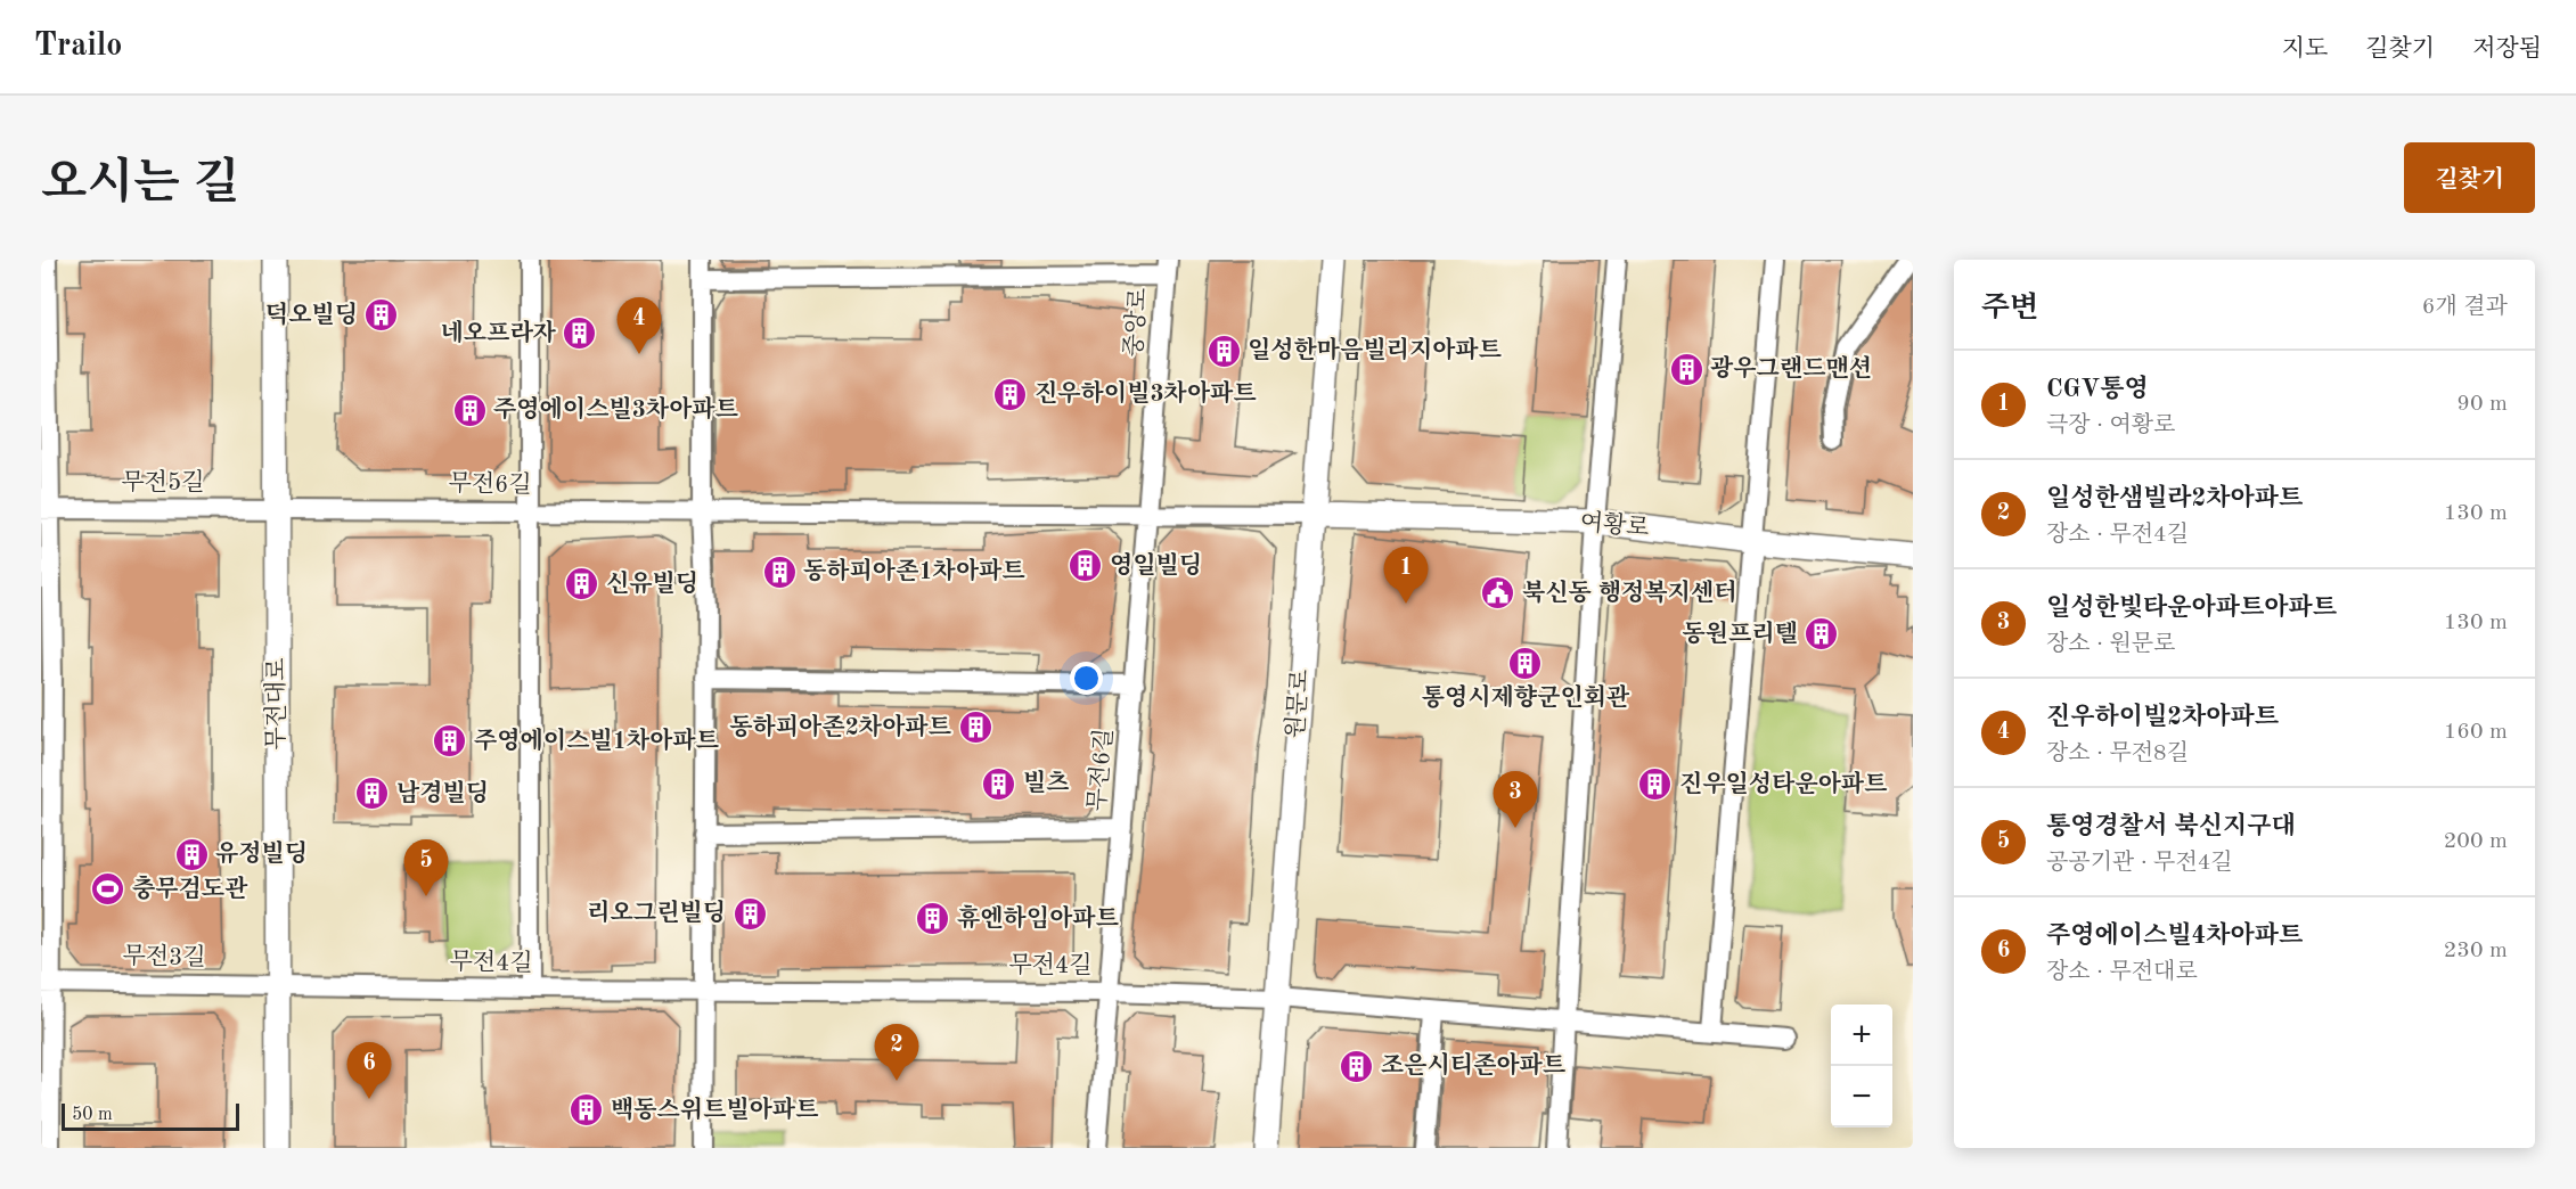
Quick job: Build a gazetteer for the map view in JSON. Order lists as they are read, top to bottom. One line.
{"streets":{"street":["중앙로","무전5길","무전6길","여황로","무전대로","원문로","무전3길","무전4길"]},"crossings":[["중앙로","무전6길"],["무전5길","무전6길"],["무전5길","무전대로"],["무전6길","여황로"],["무전6길","무전대로"],["무전6길","원문로"],["무전6길","무전4길"],["여황로","원문로"],["무전대로","무전3길"],["무전대로","무전4길"],["원문로","무전4길"],["무전3길","무전4길"]],"places":{"building":["덕오빌딩","네오프라자","일성한마음빌리지아파트","광우그랜드맨션","진우하이빌3차아파트","주영에이스빌3차아파트","영일빌딩","동하피아존1차아파트","신유빌딩","동원프리텔","통영시제향군인회관","동하피아존2차아파트","주영에이스빌1차아파트","빌츠","진우일성타운아파트","남경빌딩","유정빌딩","리오그린빌딩","휴엔하임아파트","조은시티존아파트","백동스위트빌아파트"],"public building":["북신동 행정복지센터"],"sports":["충무검도관"]},"scale_bar":"50 m","page":{"header":"Trailo","nav":["지도","길찾기","저장됨"],"title":"오시는 길","buttons":"길찾기","heading":["주변","6개 결과"],"pins":["4","1","3","5","2","6"],"list":[{"mark":"1","name":"CGV통영","note":"극장 · 여황로","value":"90 m"},{"mark":"2","name":"일성한샘빌라2차아파트","note":"장소 · 무전4길","value":"130 m"},{"mark":"3","name":"일성한빛타운아파트아파트","note":"장소 · 원문로","value":"130 m"},{"mark":"4","name":"진우하이빌2차아파트","note":"장소 · 무전8길","value":"160 m"},{"mark":"5","name":"통영경찰서 북신지구대","note":"공공기관 · 무전4길","value":"200 m"},{"mark":"6","name":"주영에이스빌4차아파트","note":"장소 · 무전대로","value":"230 m"}],"map_buttons":["+","−"],"scale":"50 m"}}
